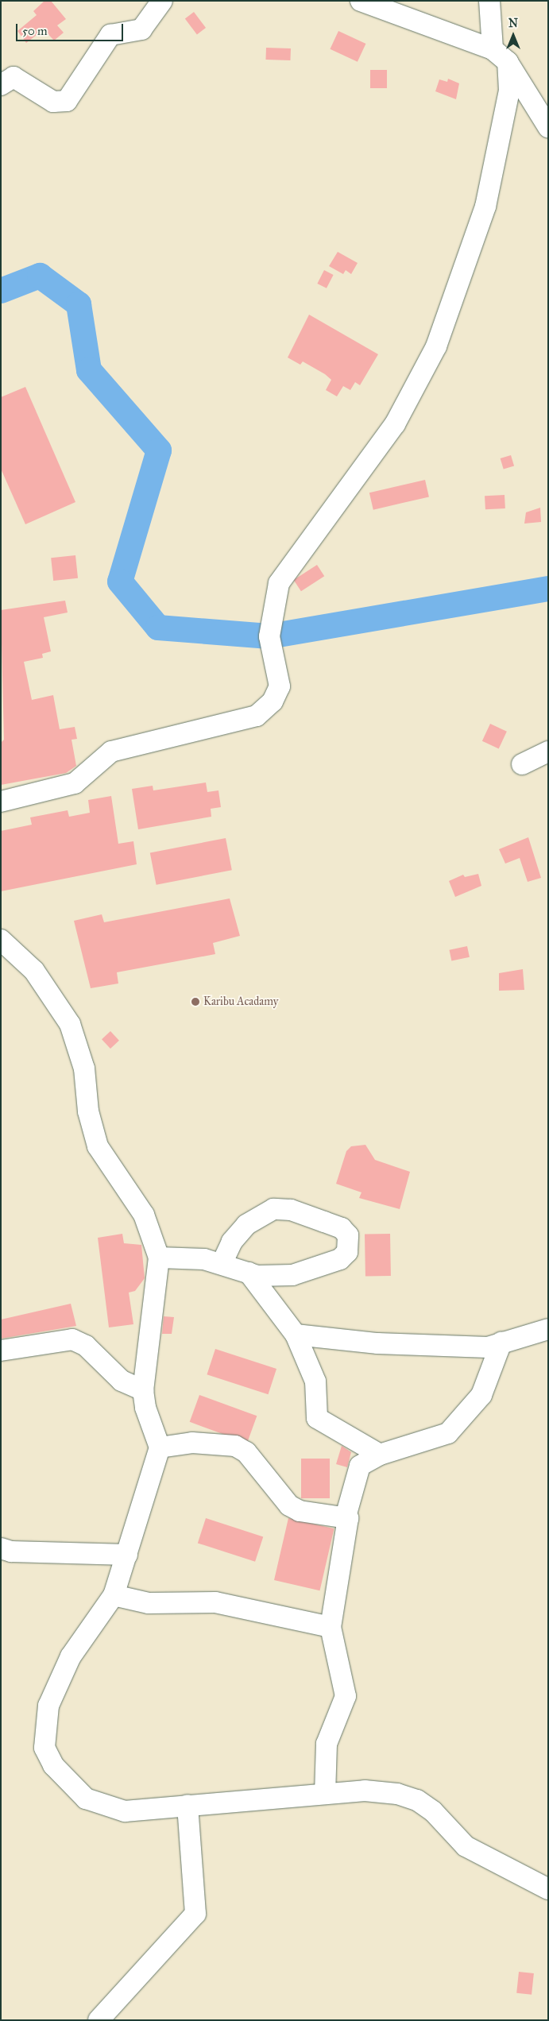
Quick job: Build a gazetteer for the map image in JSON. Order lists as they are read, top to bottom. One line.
{"places":["Karibu Acadamy"],"scale_bar":"50 m","north":"top"}
